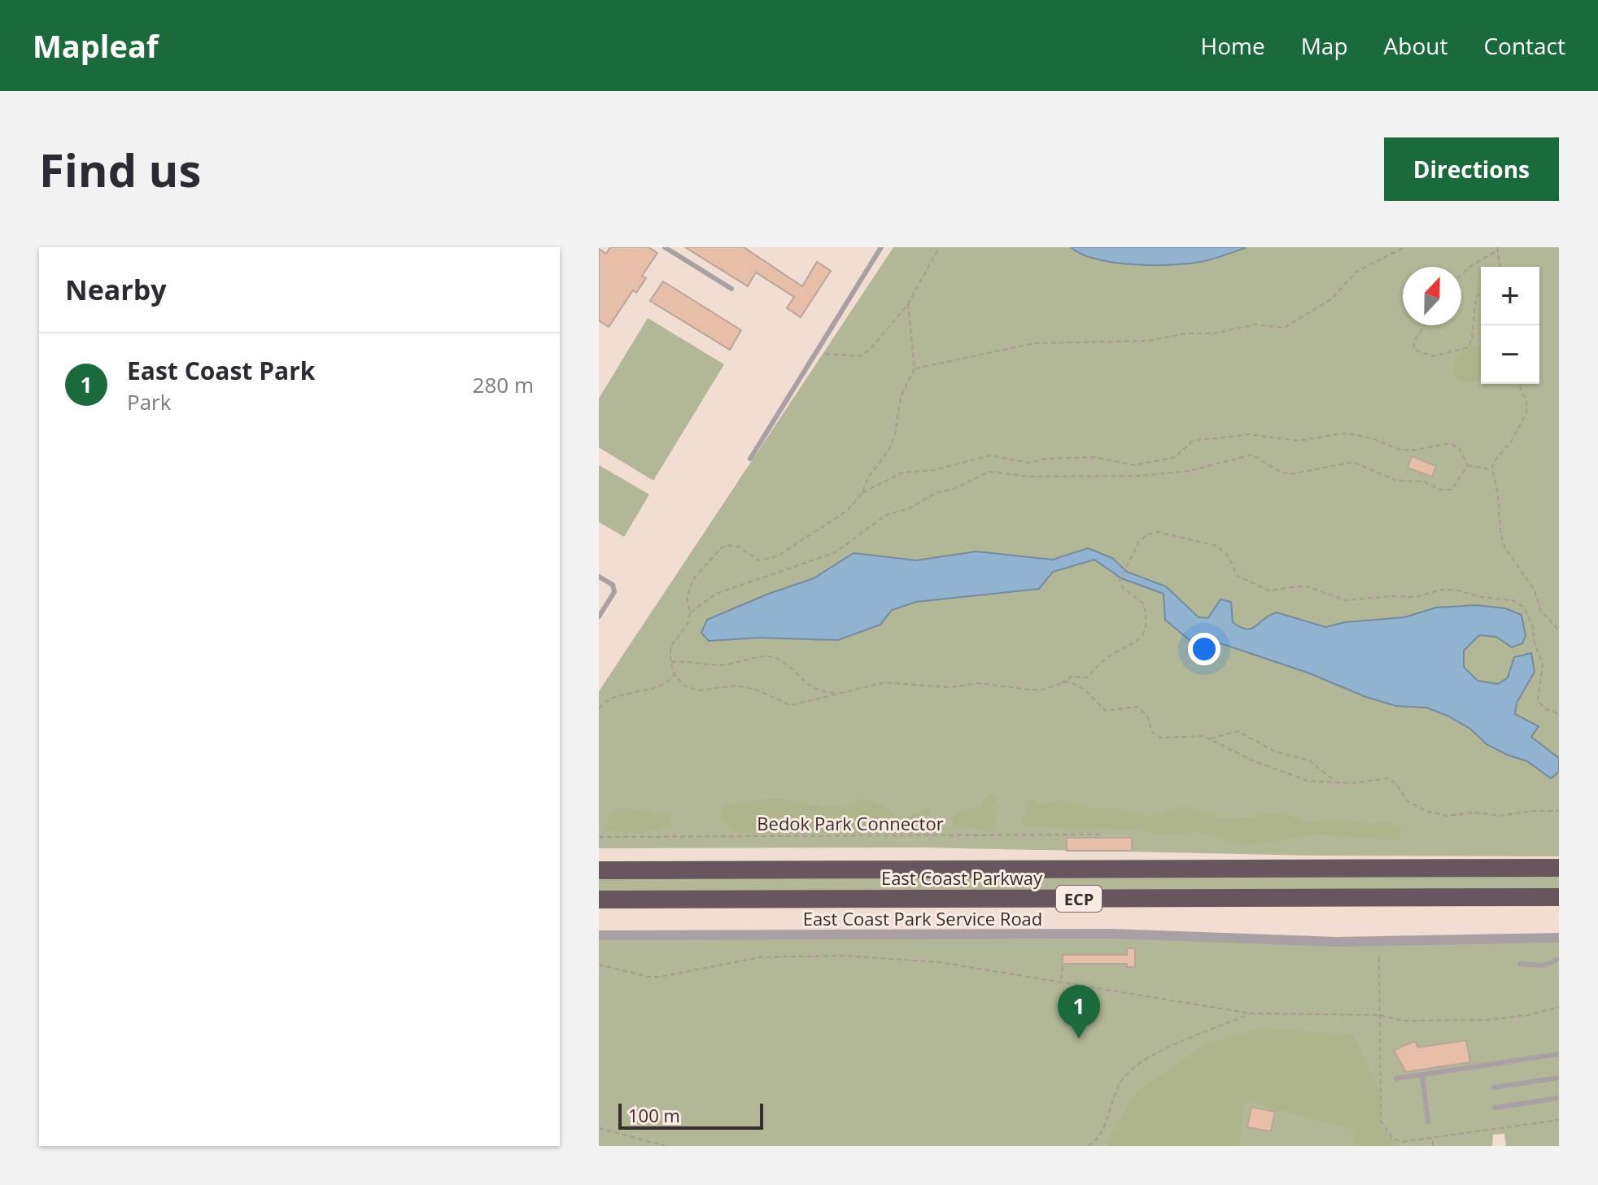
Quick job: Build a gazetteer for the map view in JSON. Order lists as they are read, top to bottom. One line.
{"streets":{"highway":["East Coast Parkway","ECP"],"street":["East Coast Park Service Road"],"path":["Bedok Park Connector"]},"scale_bar":"100 m","north":"top","page":{"header":"Mapleaf","nav":["Home","Map","About","Contact"],"buttons":"Directions","title":"Find us","heading":"Nearby","map_buttons":["+","−"],"list":[{"mark":"1","name":"East Coast Park","note":"Park","value":"280 m"}],"pins":"1","scale":"100 m"}}
